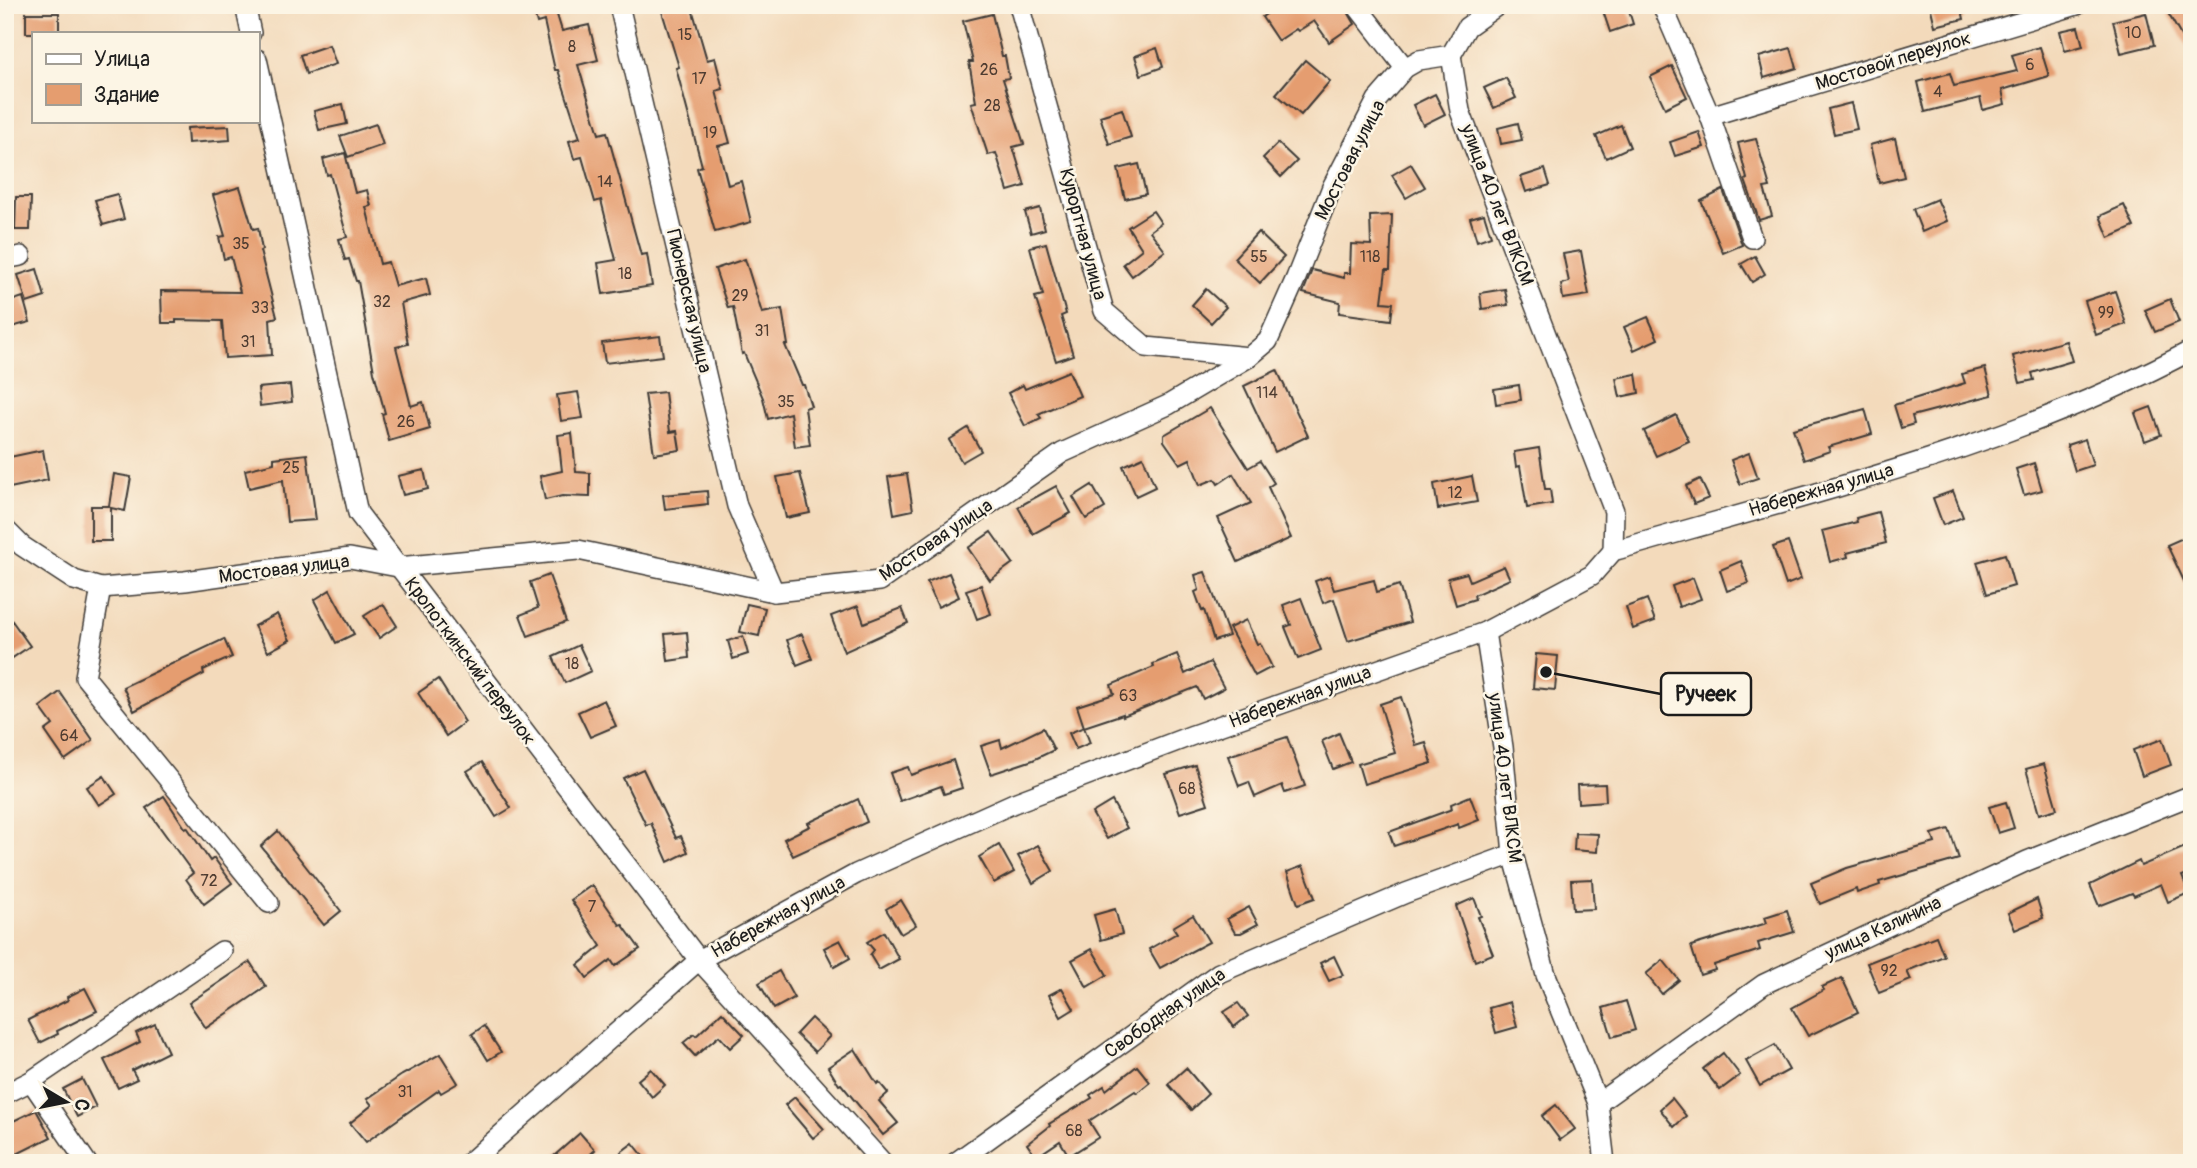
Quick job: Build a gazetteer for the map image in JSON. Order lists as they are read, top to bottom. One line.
{"streets":{"street":["Мостовой переулок","Мостовая улица","улица 40 лет ВЛКСМ","Курортная улица","Пионерская улица","Набережная улица","Кропоткинский переулок","улица Калинина","Свободная улица"]},"crossings":[["Мостовая улица","Курортная улица"],["Мостовая улица","Пионерская улица"],["Мостовая улица","Кропоткинский переулок"],["улица 40 лет ВЛКСМ","Набережная улица"],["улица 40 лет ВЛКСМ","улица Калинина"],["улица 40 лет ВЛКСМ","Свободная улица"],["Набережная улица","Кропоткинский переулок"]],"places":["Ручеек"],"house_numbers":["10","15","8","6","26","17","4","28","19","14","35","55","118","18","29","32","33","99","31","31","114","35","26","25","12","18","63","64","68","72","7","92","31","68"],"legend":["Улица","Здание"],"north":"right"}
